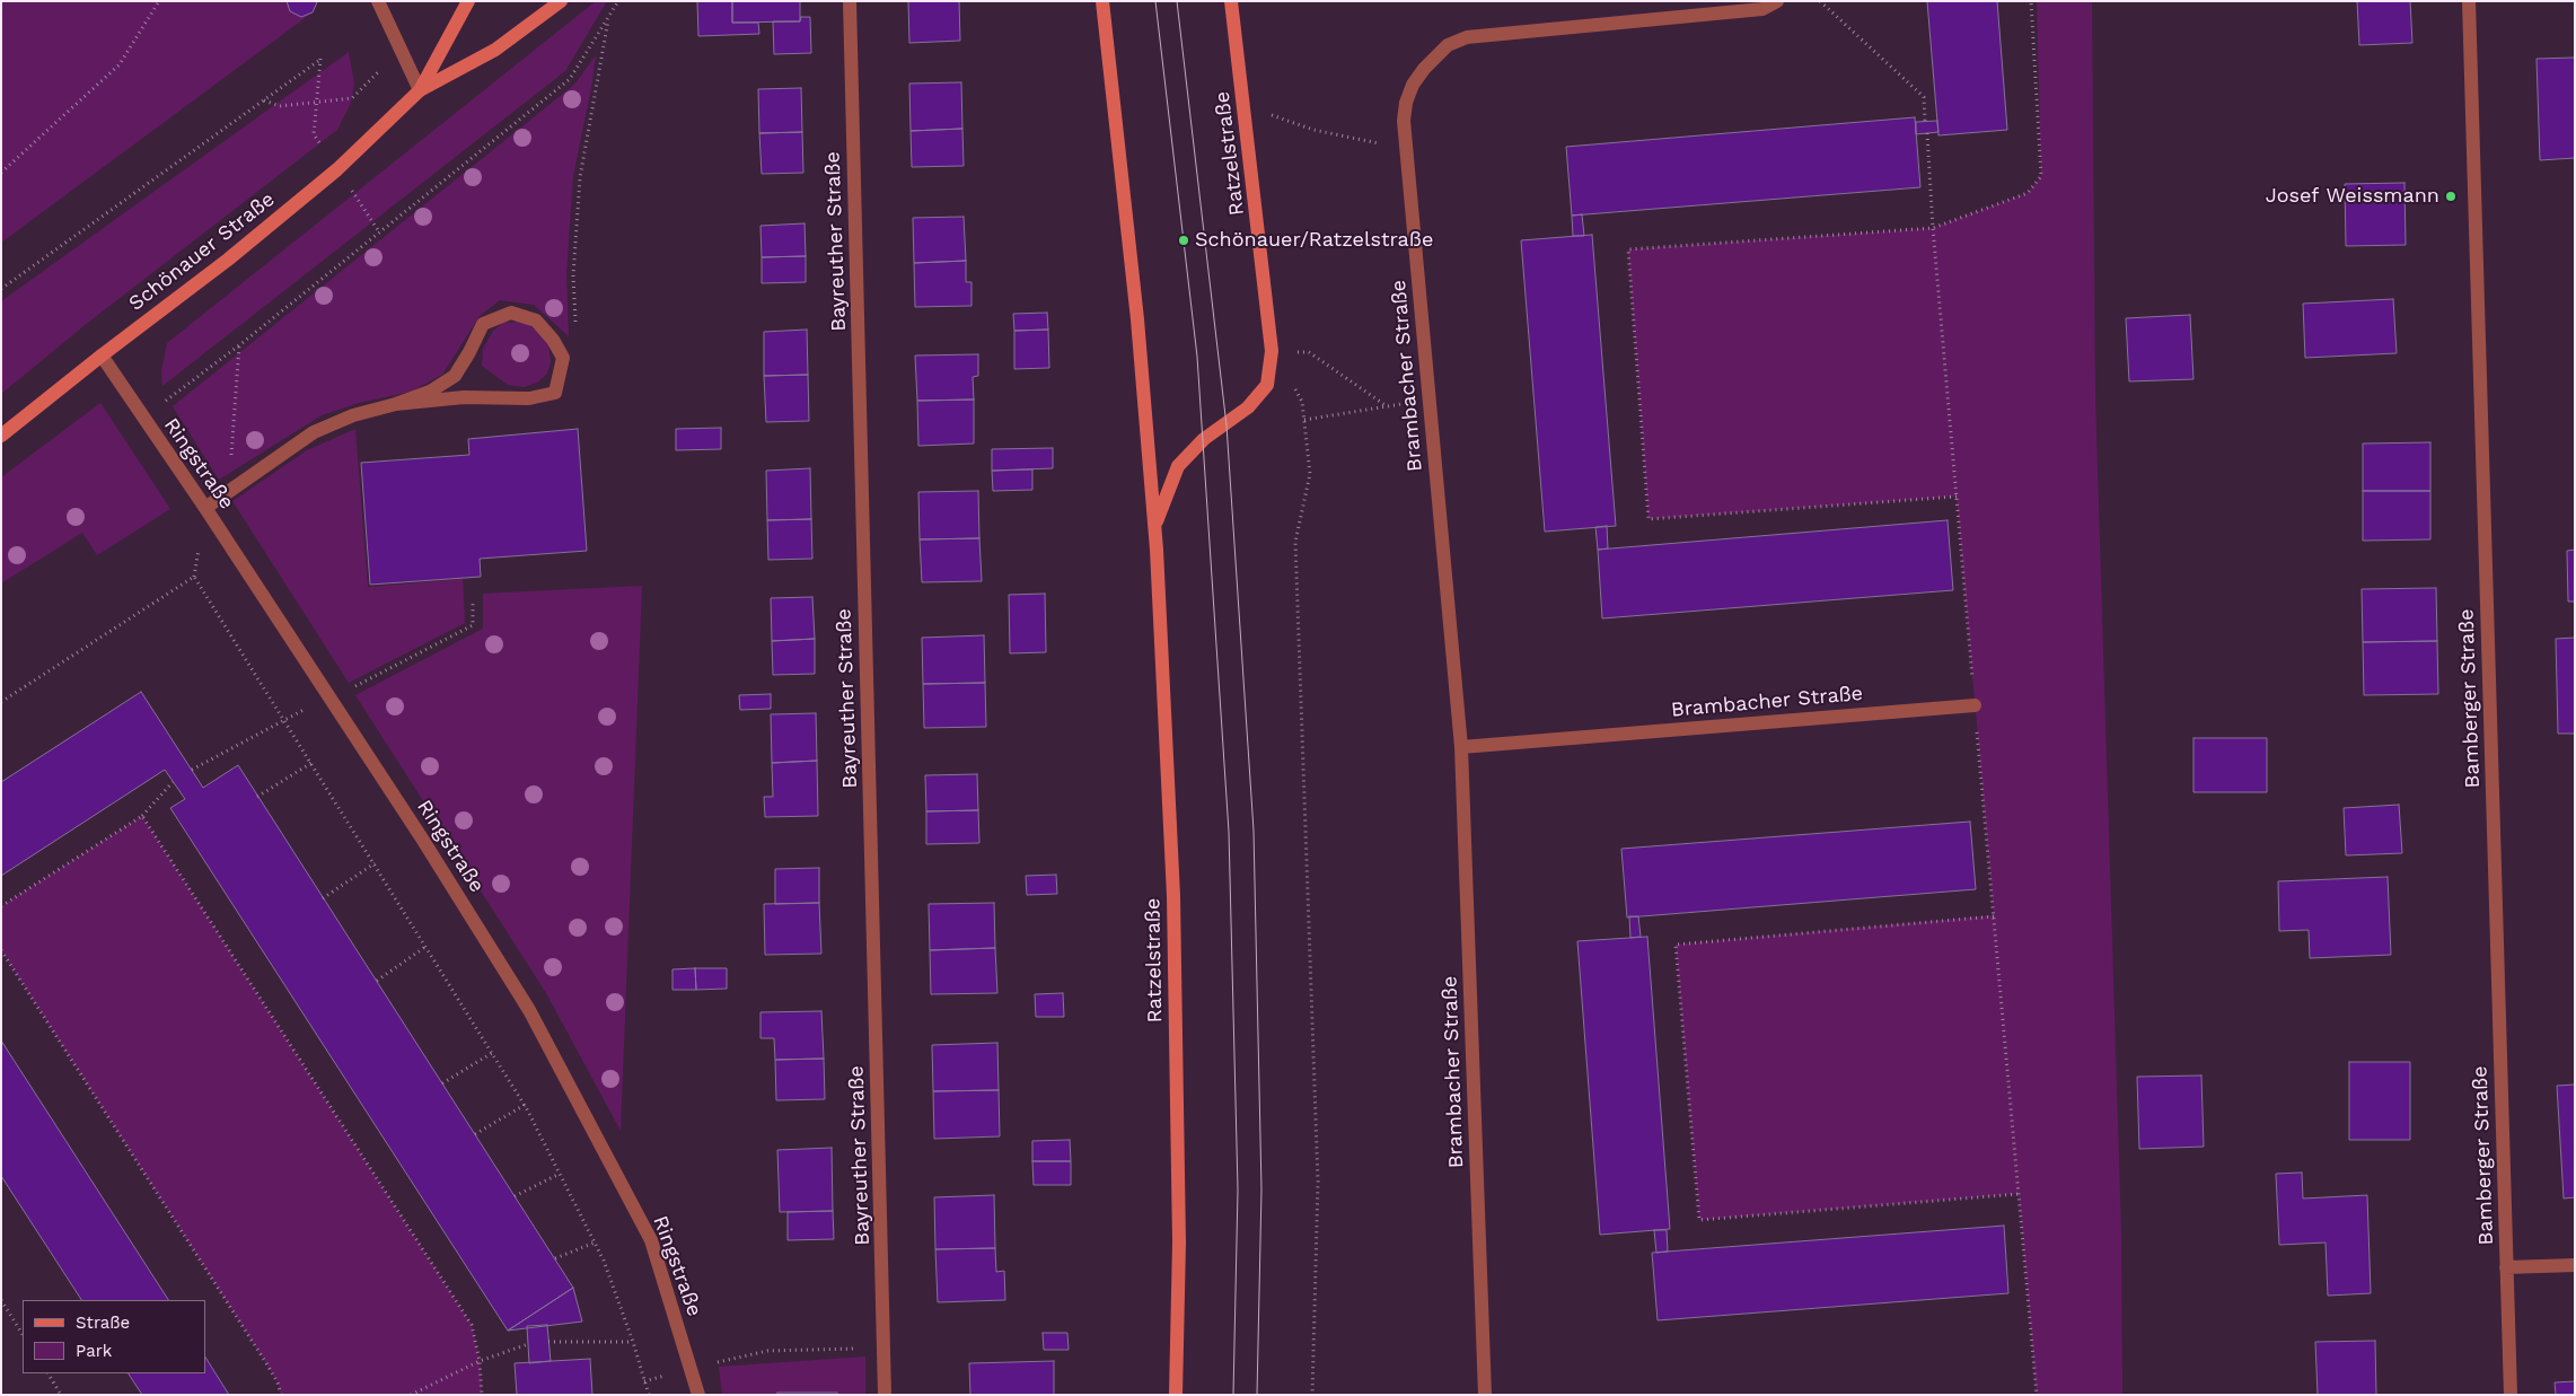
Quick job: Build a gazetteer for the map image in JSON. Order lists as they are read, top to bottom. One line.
{"streets":{"main road":["Ratzelstraße","Schönauer Straße"],"street":["Bayreuther Straße","Brambacher Straße","Ringstraße","Bamberger Straße"]},"crossings":[["Schönauer Straße","Ringstraße"]],"places":["Josef Weissmann","Schönauer/Ratzelstraße"],"legend":["Straße","Park"]}
